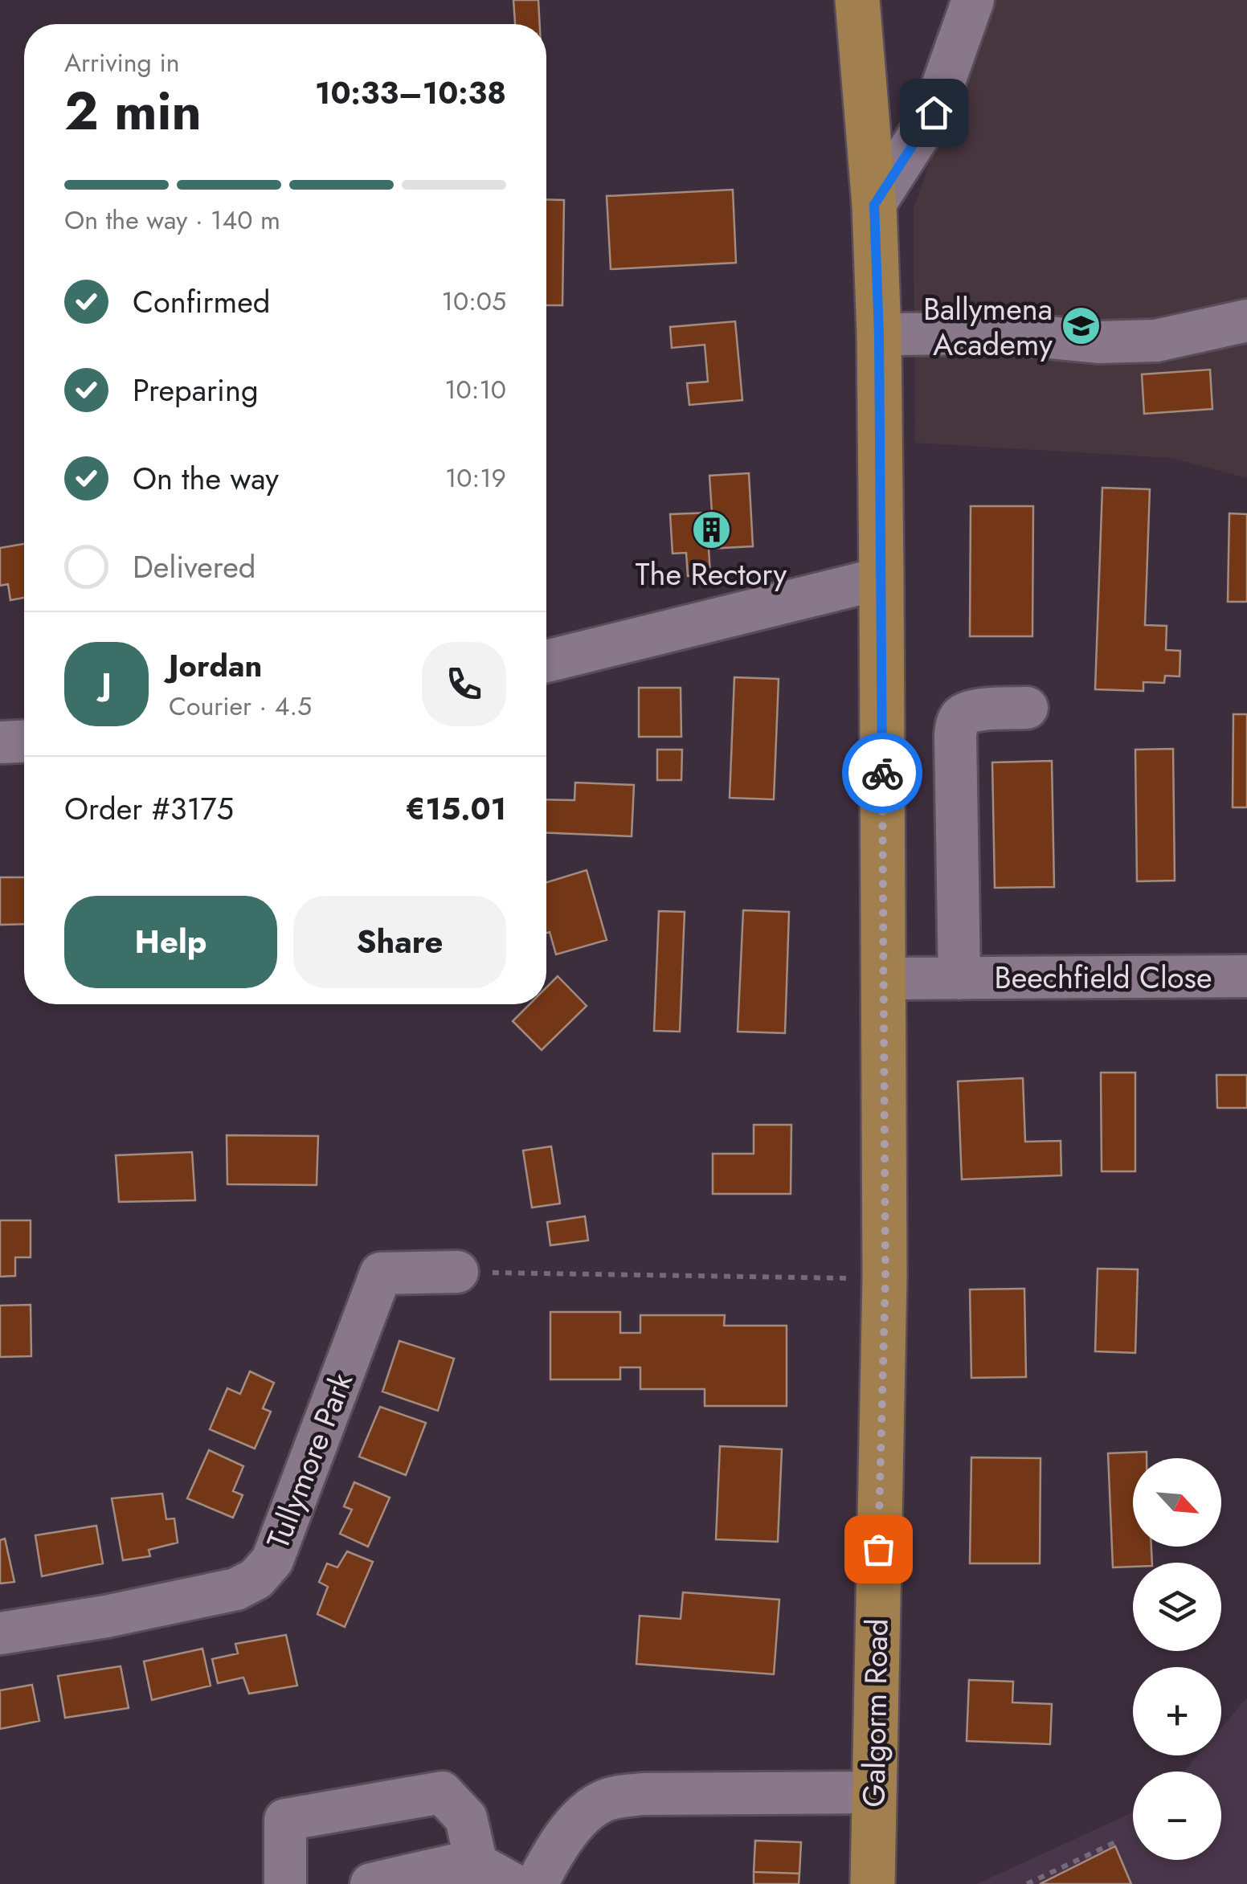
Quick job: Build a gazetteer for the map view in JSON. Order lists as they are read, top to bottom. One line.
{"streets":{"main road":["Galgorm Road"],"street":["Beechfield Close","Tullymore Park"]},"crossings":[["Beechfield Close","Galgorm Road"]],"places":{"school or university":["Ballymena Academy"],"building":["The Rectory"]},"north":"bottom right","page":{"heading":["2 min","Arriving in","10:33–10:38"],"panel":["Jordan","Courier · 4.5","Order #3175","€15.01"],"bar":"On the way · 140 m","list":[["Confirmed","10:05"],["Preparing","10:10"],["On the way","10:19"],"Delivered"],"round":"J","buttons":["Help","Share"],"map_buttons":["+","−"]}}
